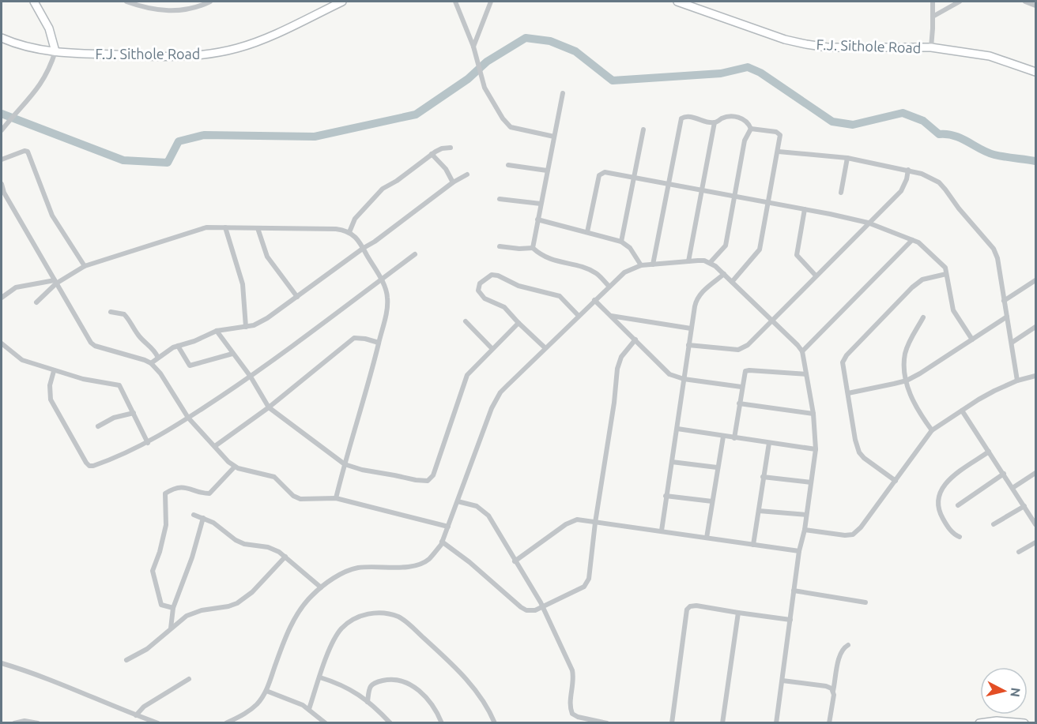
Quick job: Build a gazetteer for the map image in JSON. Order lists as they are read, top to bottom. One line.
{"streets":{"street":["F.J. Sithole Road"]},"north":"right"}
